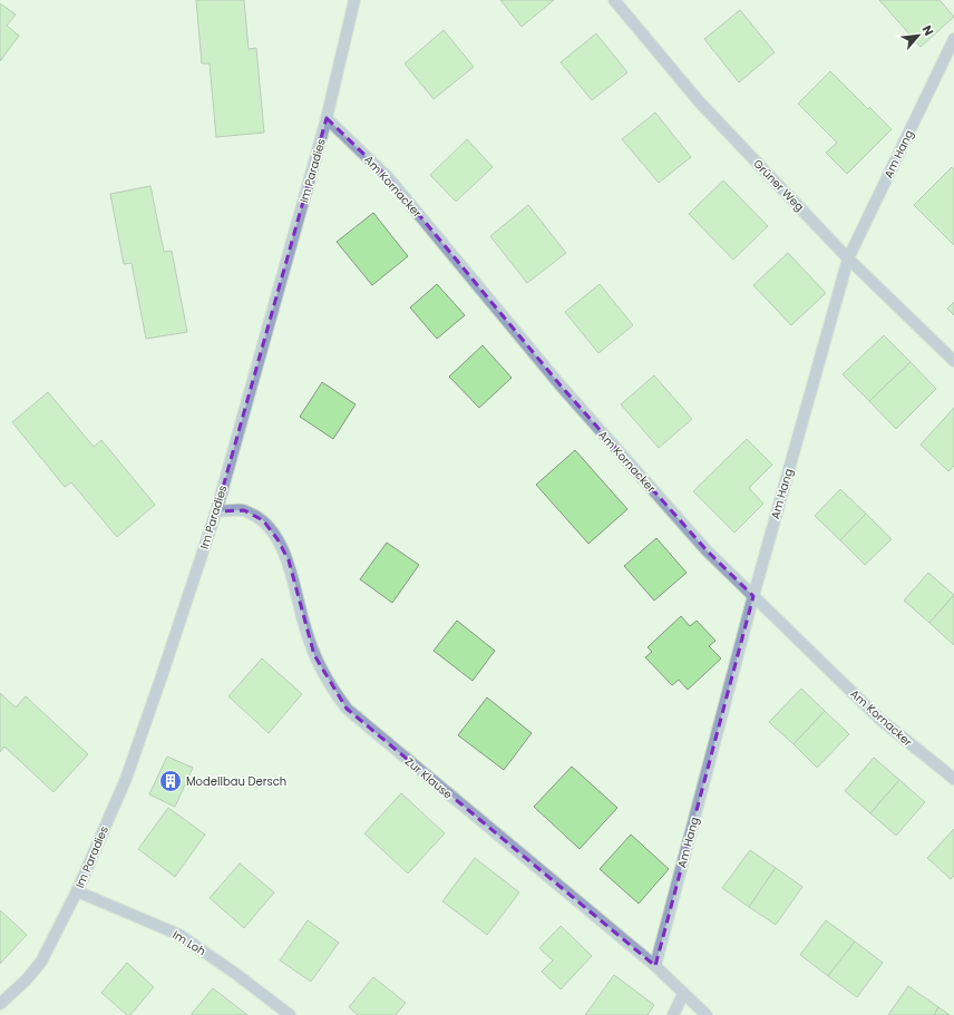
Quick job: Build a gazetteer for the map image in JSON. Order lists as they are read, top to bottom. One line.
{"streets":{"street":["Am Hang","Im Paradies","Grüner Weg","Am Kornacker","Zur Klause","Im Loh"]},"crossings":[["Am Hang","Grüner Weg"],["Am Hang","Am Kornacker"],["Am Hang","Zur Klause"],["Im Paradies","Am Kornacker"],["Im Paradies","Zur Klause"],["Im Paradies","Im Loh"]],"places":{"building":["Modellbau Dersch"]},"north":"top right"}
